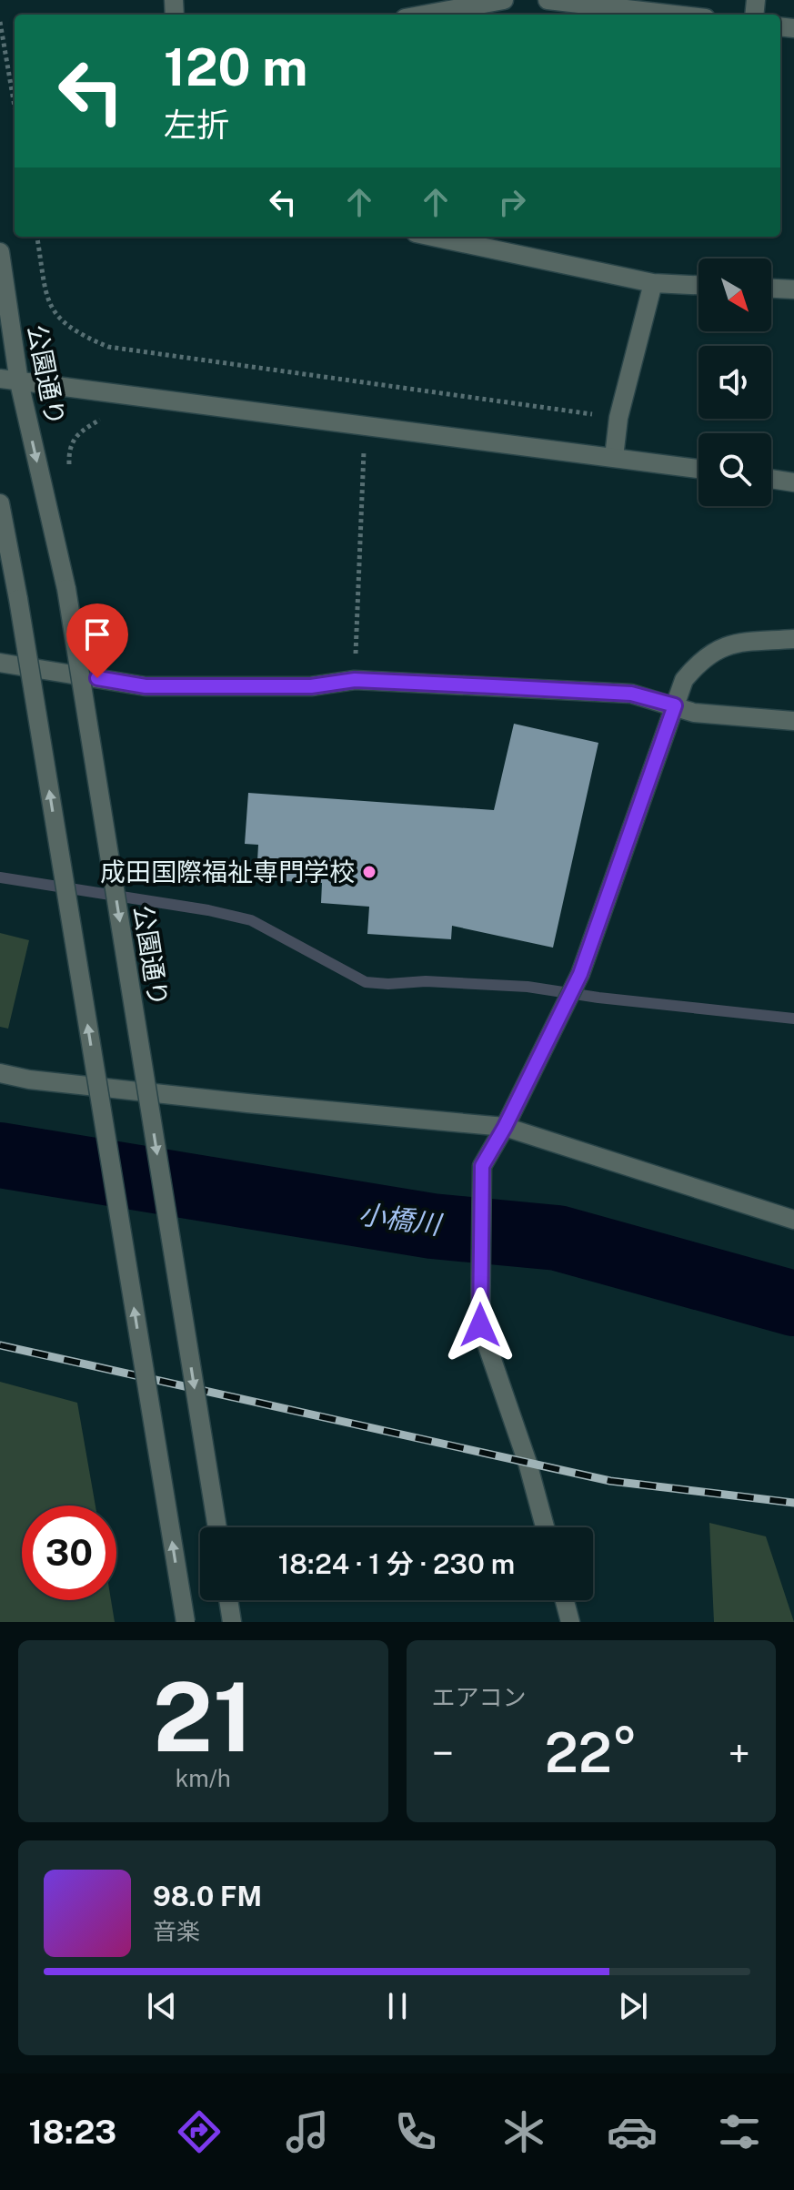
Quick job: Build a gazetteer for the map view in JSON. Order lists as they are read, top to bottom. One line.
{"streets":{"street":["公園通り"]},"water":["小橋川"],"places":["成田国際福祉専門学校"],"north":"bottom right","page":{"turn":["120 m","左折"],"limit":"30","trip":"18:24 · 1 分 · 230 m","tile":[["21","km/h"],"エアコン"],"heat":["−","22°","+"],"song":["98.0 FM","音楽"],"tabs":"18:23"}}
